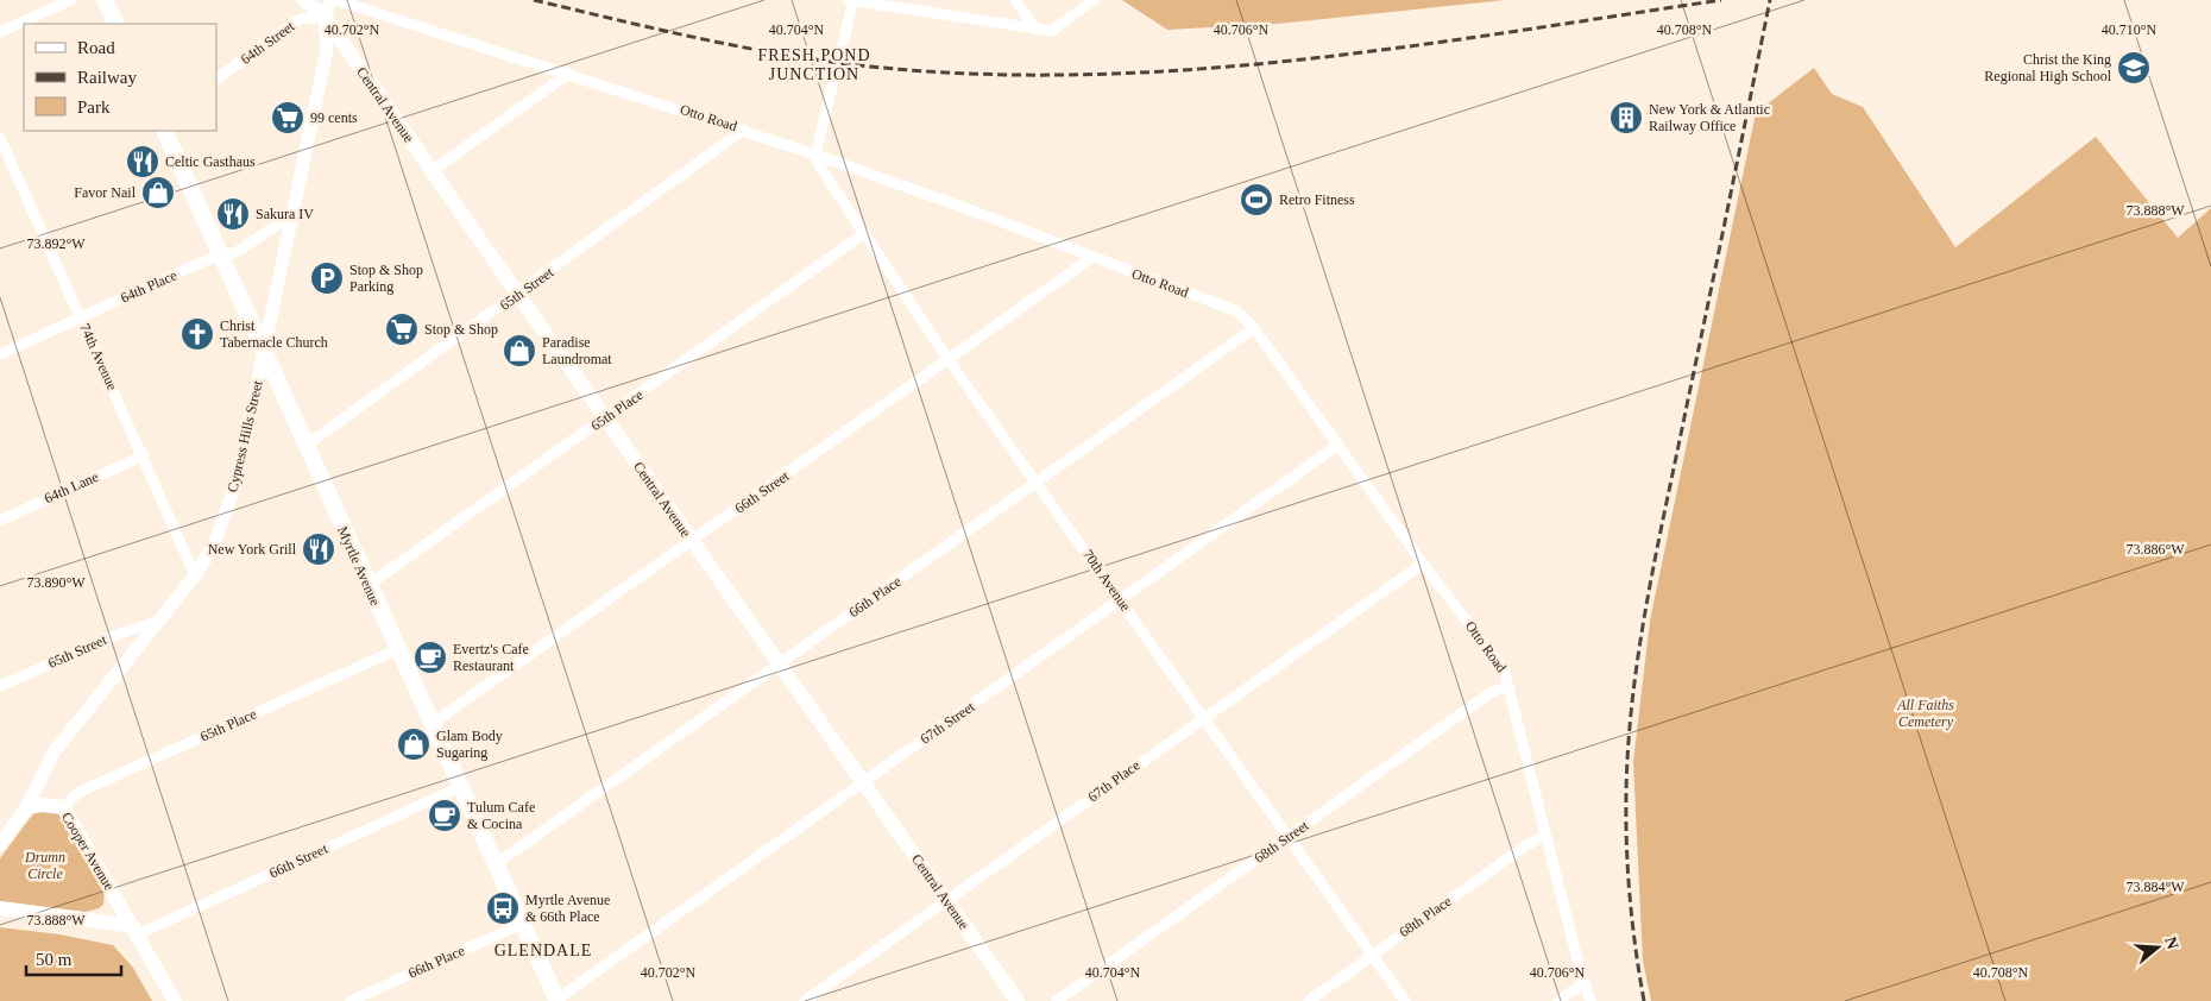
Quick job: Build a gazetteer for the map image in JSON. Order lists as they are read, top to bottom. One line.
{"streets":{"main road":["Central Avenue","Cypress Hills Street","Myrtle Avenue","Cooper Avenue"],"street":["64th Street","Otto Road","64th Place","65th Street","74th Avenue","65th Place","64th Lane","66th Street","70th Avenue","66th Place","67th Street","67th Place","68th Street","68th Place"]},"crossings":[["64th Street","Central Avenue"],["64th Street","Cypress Hills Street"],["Central Avenue","65th Street"],["Central Avenue","65th Place"],["Central Avenue","Cypress Hills Street"],["Central Avenue","66th Street"],["Central Avenue","66th Place"],["Central Avenue","67th Street"],["Central Avenue","67th Place"],["Otto Road","65th Street"],["Otto Road","66th Street"],["Otto Road","70th Avenue"],["Otto Road","66th Place"],["Otto Road","67th Street"],["Otto Road","67th Place"],["Otto Road","68th Street"],["Otto Road","68th Place"],["64th Place","74th Avenue"],["64th Place","Cypress Hills Street"],["64th Place","Myrtle Avenue"],["65th Street","Cypress Hills Street"],["65th Street","Myrtle Avenue"],["74th Avenue","Cypress Hills Street"],["74th Avenue","64th Lane"],["65th Place","Myrtle Avenue"],["65th Place","70th Avenue"],["65th Place","Cooper Avenue"],["Cypress Hills Street","Myrtle Avenue"],["Cypress Hills Street","Cooper Avenue"],["66th Street","Myrtle Avenue"],["66th Street","70th Avenue"],["66th Street","Cooper Avenue"],["Myrtle Avenue","66th Place"],["Myrtle Avenue","67th Street"],["70th Avenue","66th Place"],["70th Avenue","67th Street"],["70th Avenue","67th Place"],["70th Avenue","68th Street"],["70th Avenue","68th Place"]],"districts":["FRESH POND JUNCTION","GLENDALE"],"parks":["All Faiths Cemetery","Drumn Circle"],"places":{"school or university":["Christ the King Regional High School"],"supermarket":["99 cents","Stop & Shop"],"building":["New York & Atlantic Railway Office"],"restaurant":["Celtic Gasthaus","Sakura IV","New York Grill"],"shop":["Favor Nail","Paradise Laundromat","Glam Body Sugaring"],"sports":["Retro Fitness"],"parking":["Stop & Shop Parking"],"church":["Christ Tabernacle Church"],"cafe":["Evertz's Cafe Restaurant","Tulum Cafe & Cocina"],"bus stop":["Myrtle Avenue & 66th Place"]},"legend":["Road","Railway","Park"],"scale_bar":"50 m","north":"right","coordinates":["40.702°N","40.704°N","40.706°N","40.708°N","40.710°N","73.888°W","73.892°W","73.886°W","73.890°W","73.884°W"]}
